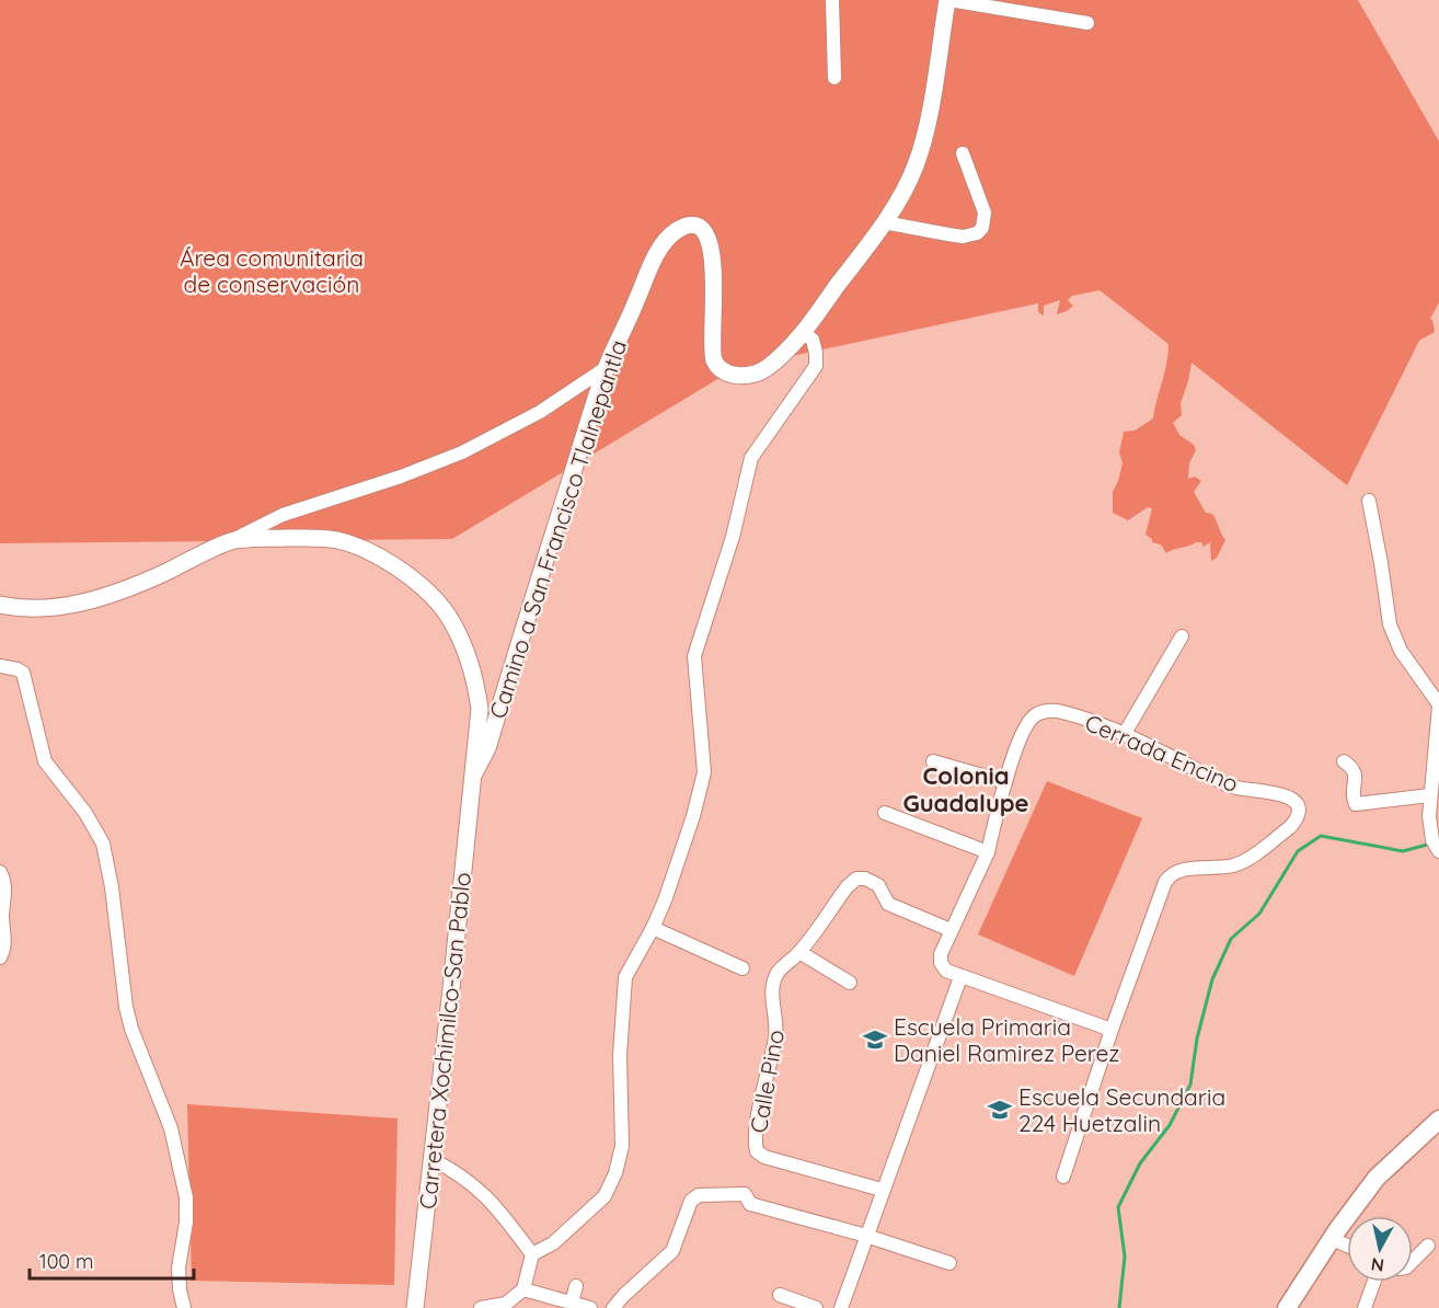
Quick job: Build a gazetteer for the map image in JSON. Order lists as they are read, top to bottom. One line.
{"streets":{"street":["Camino a San Francisco Tlalnepantla","Cerrada Encino","Carretera Xochimilco-San Pablo","Calle Pino"]},"crossings":[["Camino a San Francisco Tlalnepantla","Carretera Xochimilco-San Pablo"]],"districts":["Colonia Guadalupe"],"parks":["Área comunitaria de conservación"],"places":{"school or university":["Escuela Primaria Daniel Ramirez Perez","Escuela Secundaria 224 Huetzalin"]},"scale_bar":"100 m","north":"bottom"}
